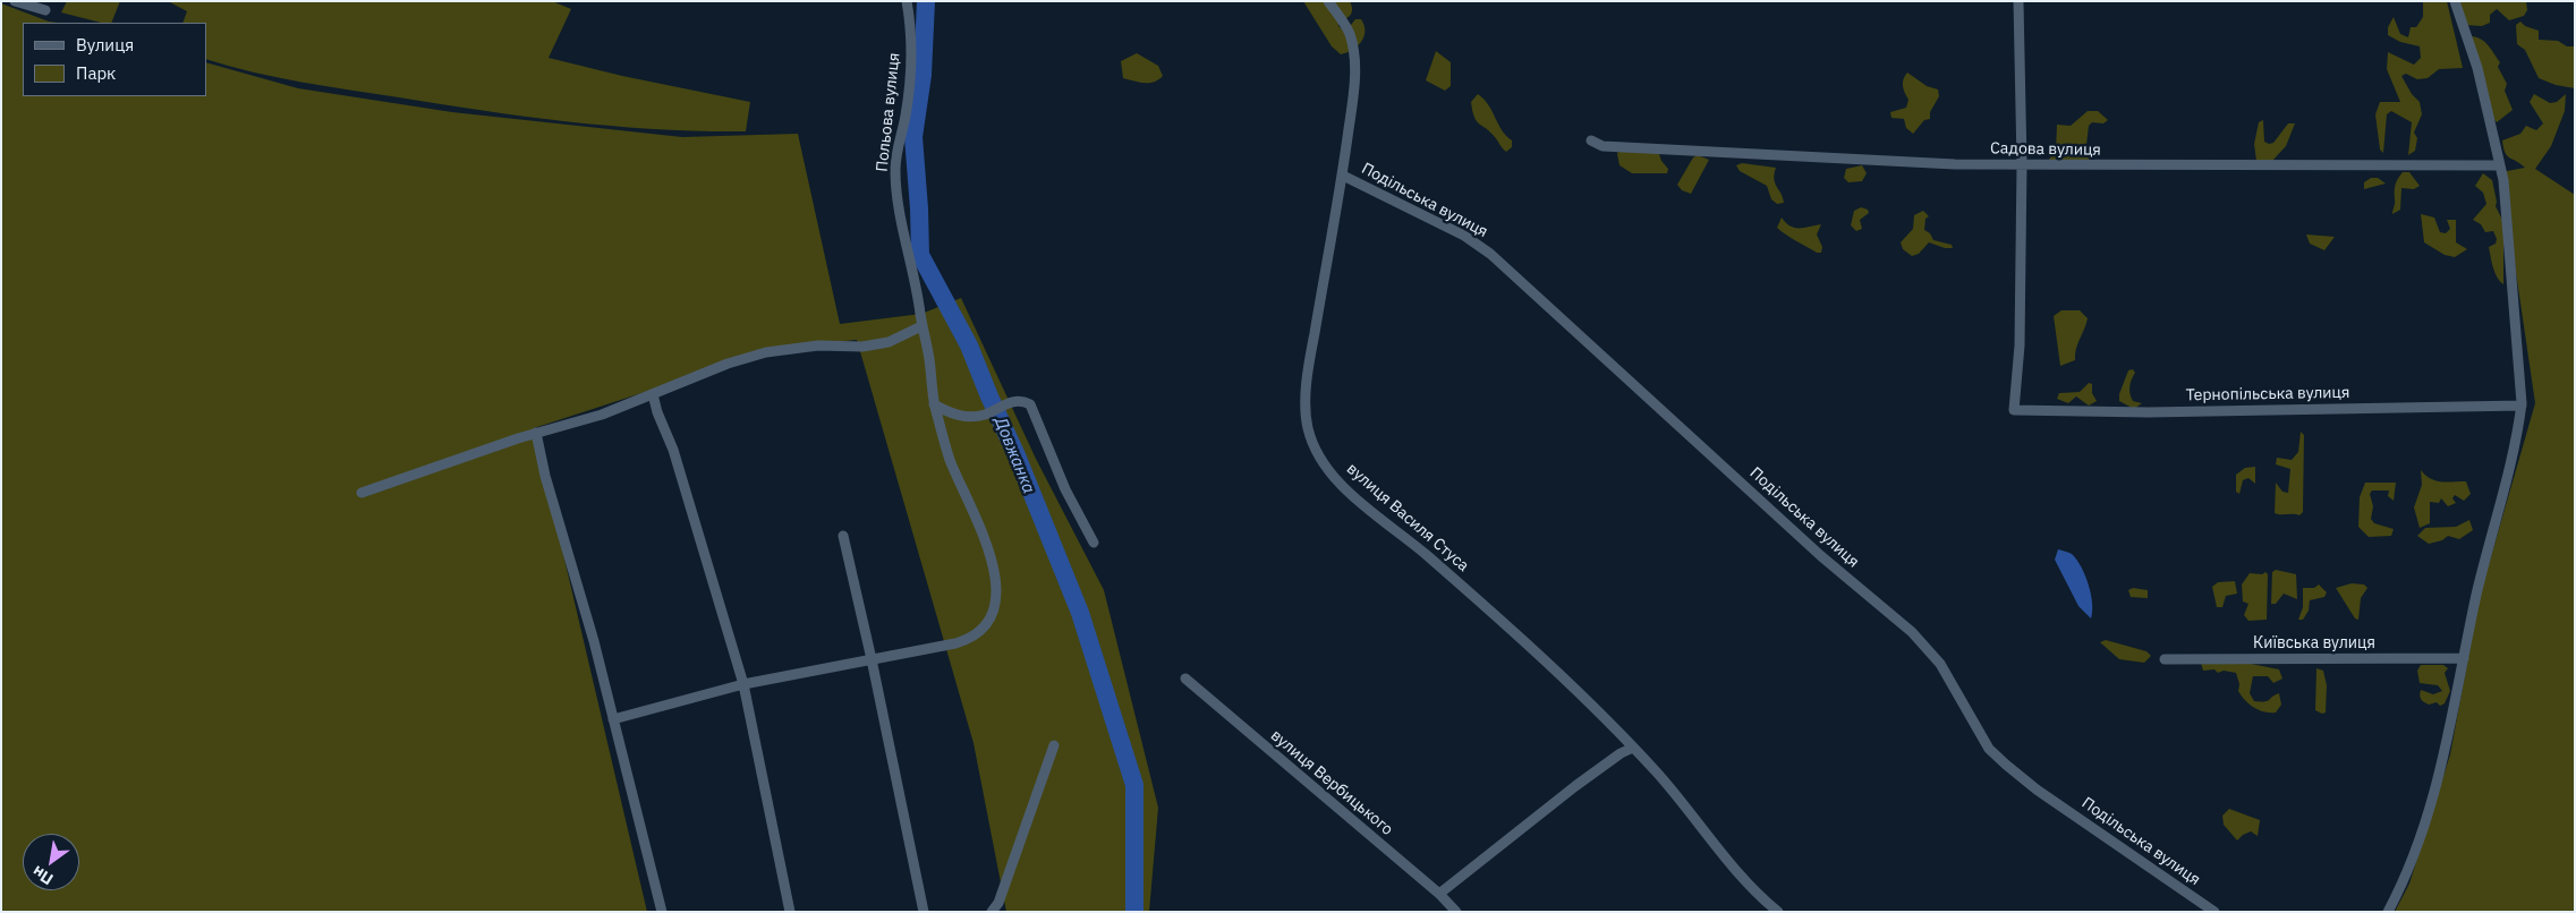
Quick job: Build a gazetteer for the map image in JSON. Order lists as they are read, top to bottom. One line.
{"streets":{"street":["Польова вулиця","Садова вулиця","Подільська вулиця","Тернопільська вулиця","вулиця Василя Стуса","Київська вулиця","вулиця Вербицького"]},"crossings":[["Садова вулиця","Тернопільська вулиця"],["Подільська вулиця","вулиця Василя Стуса"]],"water":["Довжанка"],"legend":["Вулиця","Парк"],"north":"bottom left"}
